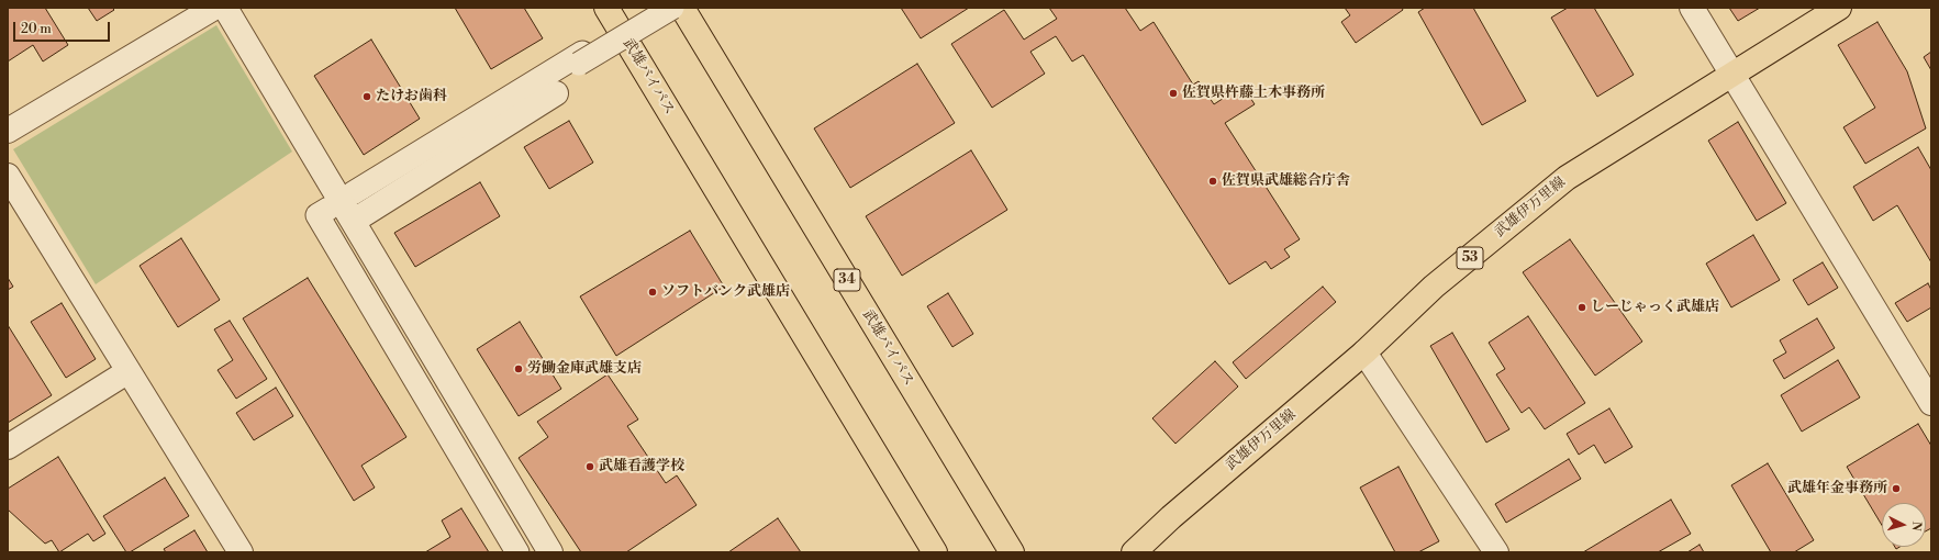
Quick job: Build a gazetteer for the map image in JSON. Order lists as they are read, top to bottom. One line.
{"streets":{"main road":["武雄バイパス","武雄伊万里線","53","34"]},"places":["佐賀県杵藤土木事務所","たけお歯科","佐賀県武雄総合庁舎","ソフトバンク武雄店","しーじゃっく武雄店","労働金庫武雄支店","武雄看護学校","武雄年金事務所"],"scale_bar":"20 m","north":"right"}
